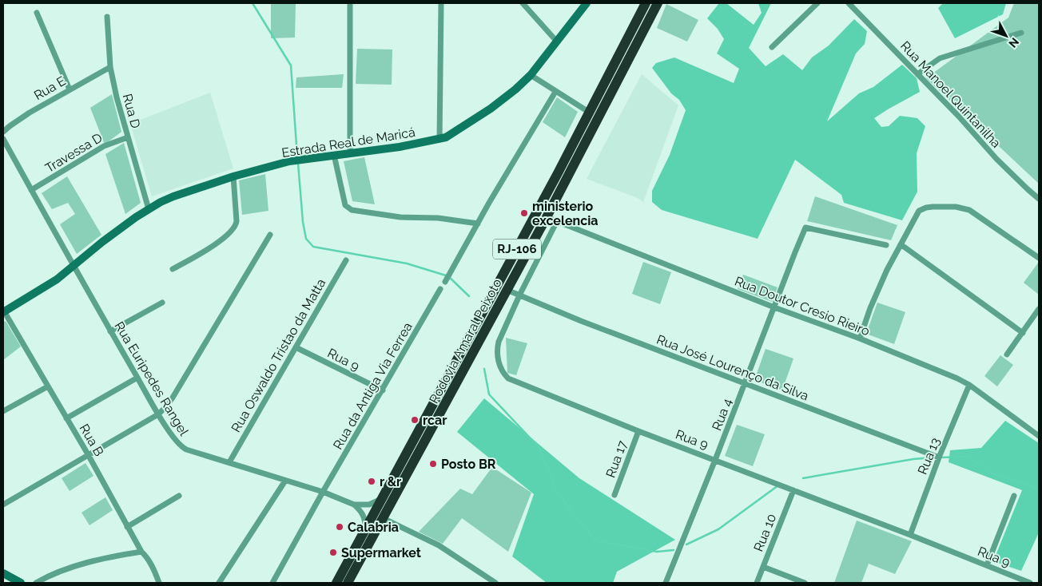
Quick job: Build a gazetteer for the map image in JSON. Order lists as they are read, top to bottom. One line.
{"streets":{"highway":["RJ-106","Rodovia Amaral Peixoto"],"main road":["Estrada Real de Maricá"],"street":["Rua E","Rua Manoel Quintanilha","Rua D","Travessa D","Rua Doutor Cresio Rieiro","Rua Oswaldo Tristao da Matta","Rua 9","Rua José Lourenço da Silva","Rua Euripedes Rangel","Rua da Antiga Via Ferrea","Rua 4","Rua B","Rua 13","Rua 17","Rua 10"]},"crossings":[["Rua E","Rua D"],["Rua D","Estrada Real de Maricá"],["Rua D","Travessa D"],["Estrada Real de Maricá","Rua Euripedes Rangel"],["Estrada Real de Maricá","Rua B"],["Travessa D","Rua Euripedes Rangel"],["Rua Doutor Cresio Rieiro","Rodovia Amaral Peixoto"],["Rua Doutor Cresio Rieiro","Rua 9"],["Rua Doutor Cresio Rieiro","Rua 4"],["Rua Doutor Cresio Rieiro","Rua 13"],["Rodovia Amaral Peixoto","Rua José Lourenço da Silva"],["Rodovia Amaral Peixoto","Rua Euripedes Rangel"],["Rua Oswaldo Tristao da Matta","Rua 9"],["Rua Oswaldo Tristao da Matta","Rua Euripedes Rangel"],["Rua 9","Rua José Lourenço da Silva"],["Rua 9","Rua da Antiga Via Ferrea"],["Rua 9","Rua 4"],["Rua 9","Rua 13"],["Rua 9","Rua 17"],["Rua 9","Rua 10"],["Rua José Lourenço da Silva","Rua 4"],["Rua José Lourenço da Silva","Rua 13"],["Rua Euripedes Rangel","Rua da Antiga Via Ferrea"]],"places":["ministerio excelencia","rcar","Posto BR","r &r","Calabria","Supermarket"],"north":"bottom right"}
